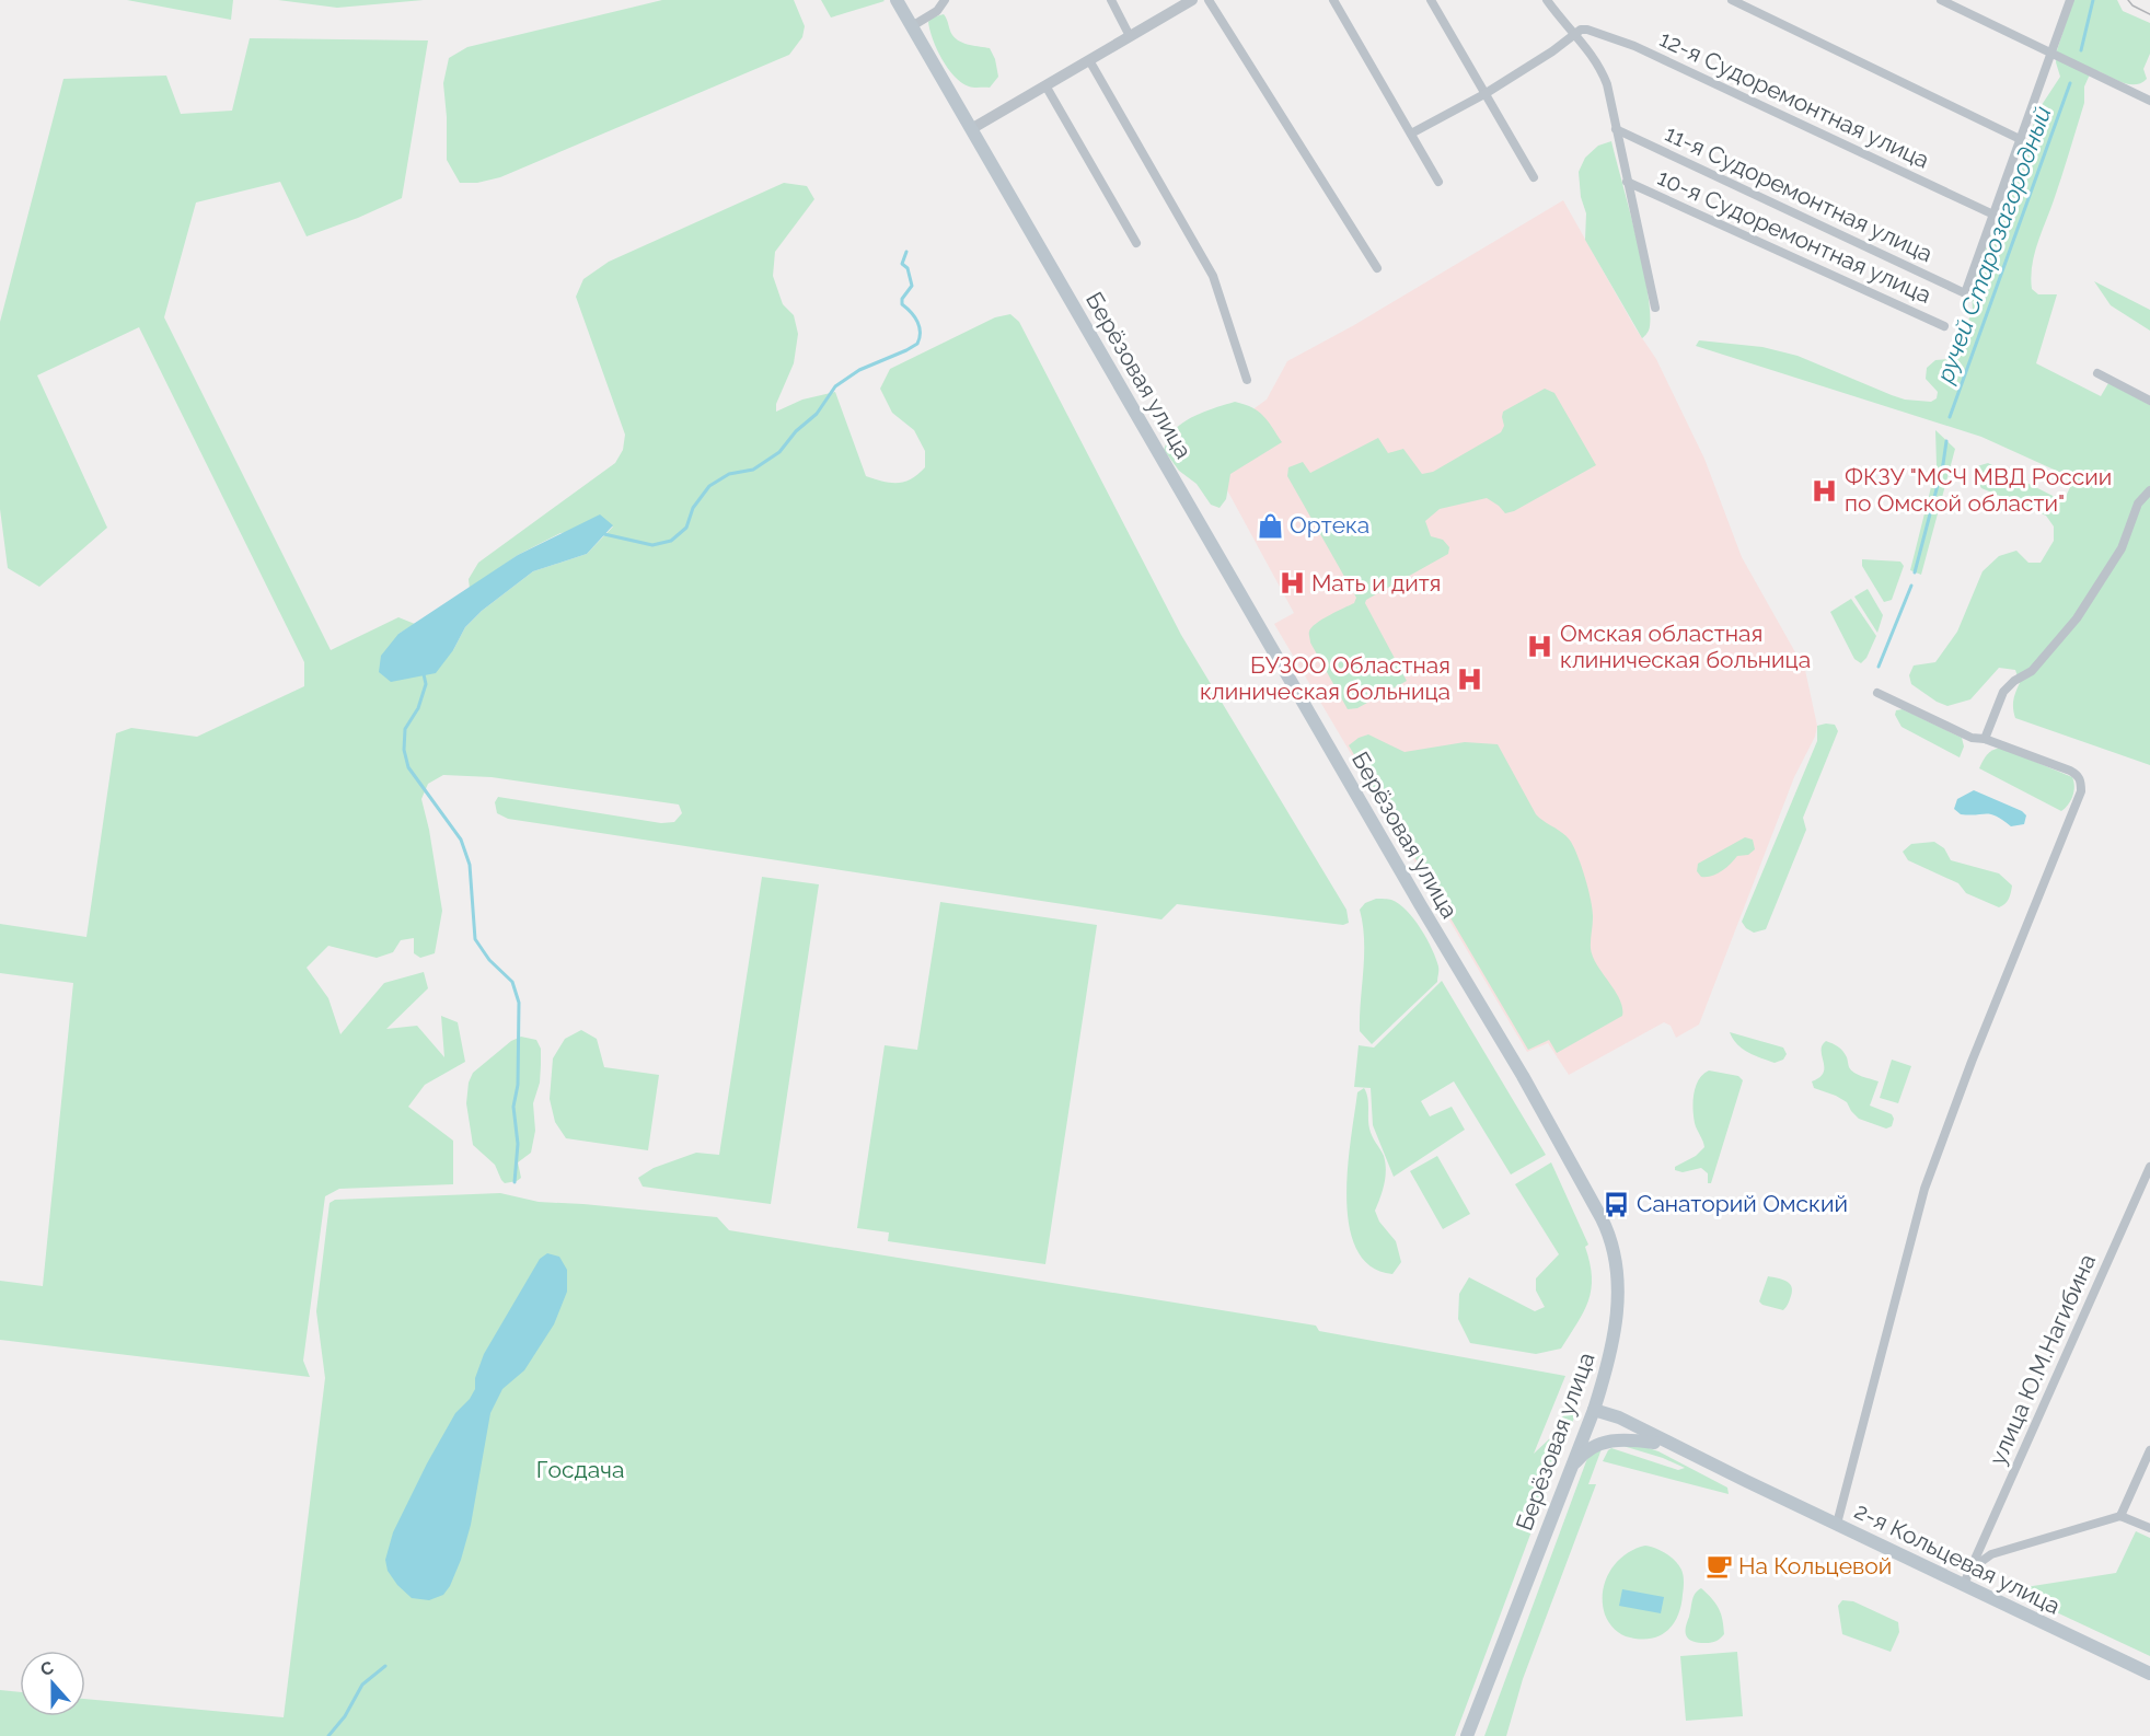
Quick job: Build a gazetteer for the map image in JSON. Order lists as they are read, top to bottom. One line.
{"streets":{"main road":["Берёзовая улица","2-я Кольцевая улица"],"street":["12-я Судоремонтная улица","11-я Судоремонтная улица","10-я Судоремонтная улица","улица Ю.М.Нагибина"]},"crossings":[["12-я Судоремонтная улица","11-я Судоремонтная улица"],["Берёзовая улица","2-я Кольцевая улица"],["улица Ю.М.Нагибина","2-я Кольцевая улица"]],"water":["ручей Старозагородный"],"parks":["Госдача"],"places":{"hospital":["ФКЗУ \"МСЧ МВД России по Омской области\"","Мать и дитя","Омская областная клиническая больница","БУЗОО Областная клиническая больница"],"shop":["Ортека"],"bus stop":["Санаторий Омский"],"cafe":["На Кольцевой"]},"north":"top"}
